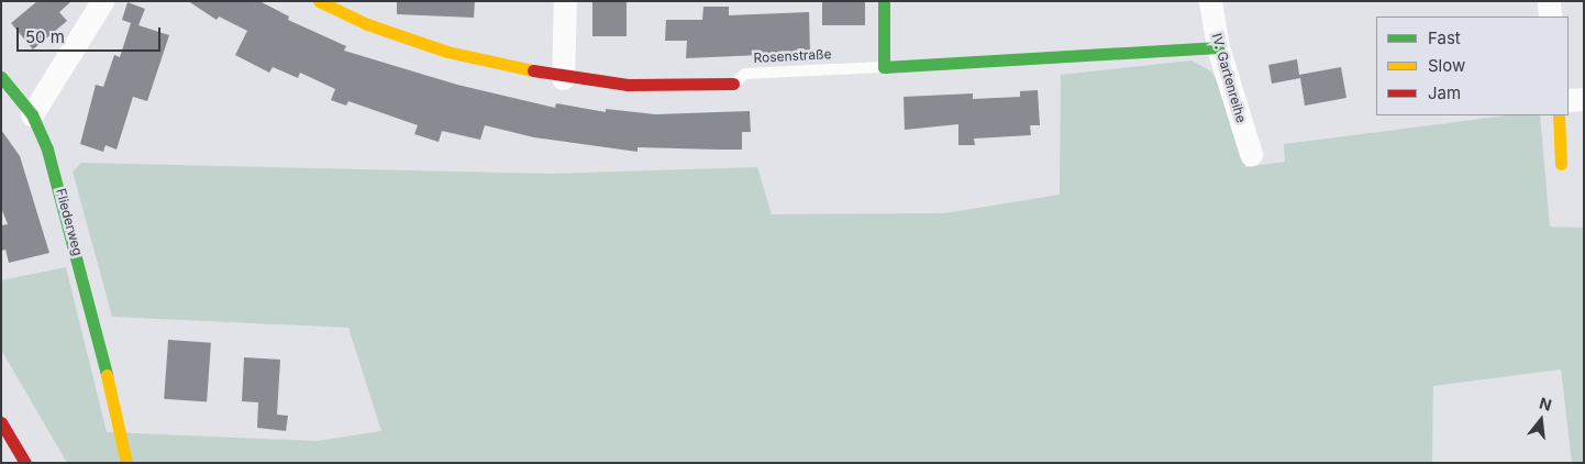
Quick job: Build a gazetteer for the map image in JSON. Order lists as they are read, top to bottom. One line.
{"streets":{"main road":["Rosenstraße","Fliederweg"],"street":["IV. Gartenreihe"]},"crossings":[["Rosenstraße","IV. Gartenreihe"]],"legend":["Fast","Slow","Jam"],"scale_bar":"50 m","north":"top"}
